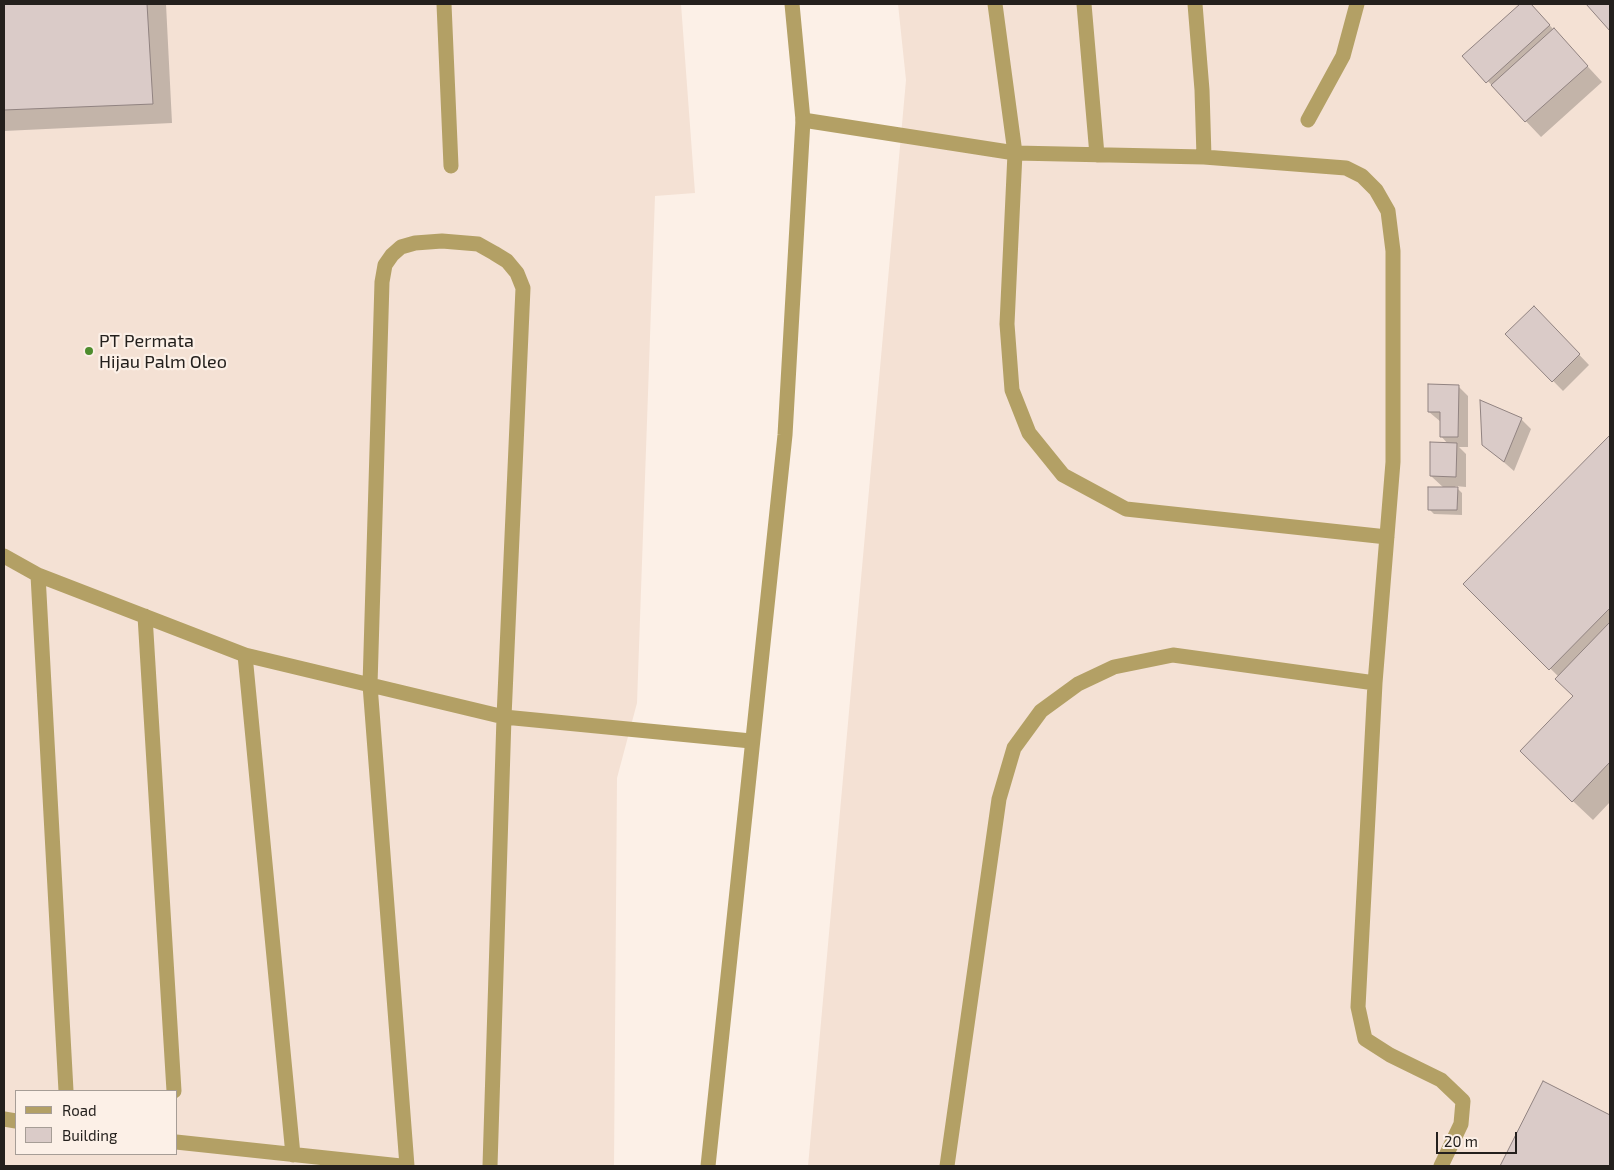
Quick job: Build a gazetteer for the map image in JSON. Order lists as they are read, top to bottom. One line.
{"places":["PT Permata Hijau Palm Oleo"],"legend":["Road","Building"],"scale_bar":"20 m"}
